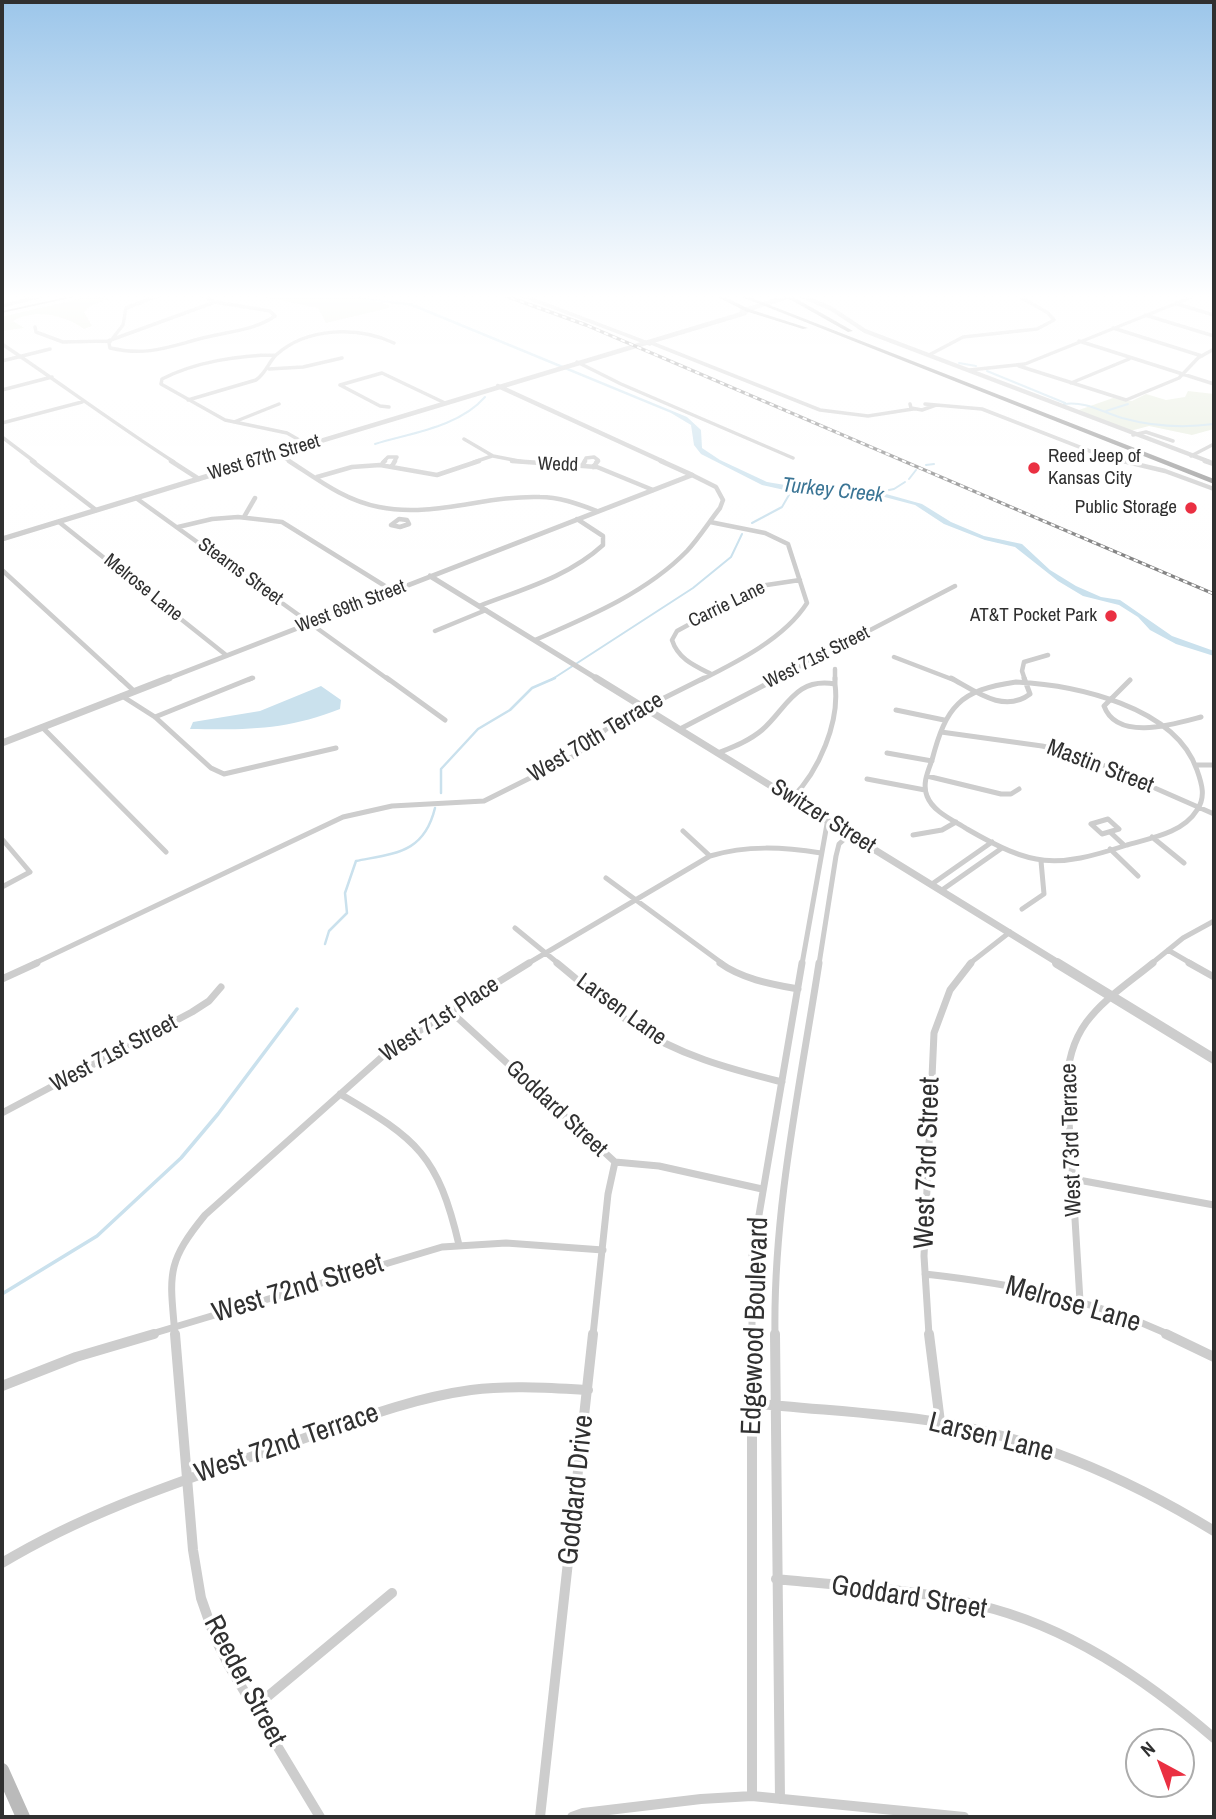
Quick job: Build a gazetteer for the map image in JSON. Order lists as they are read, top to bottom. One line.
{"streets":{"street":["West 67th Street","Wedd","Stearns Street","Melrose Lane","Carrie Lane","West 69th Street","West 71st Street","West 70th Terrace","Mastin Street","Switzer Street","Larsen Lane","West 71st Place","Goddard Street","West 73rd Terrace","West 73rd Street","West 72nd Street","Edgewood Boulevard","West 72nd Terrace","Goddard Drive","Reeder Street"]},"crossings":[["West 67th Street","Stearns Street"],["West 67th Street","Melrose Lane"],["Wedd","West 69th Street"],["Stearns Street","West 69th Street"],["Melrose Lane","West 69th Street"],["Melrose Lane","West 73rd Terrace"],["Melrose Lane","West 73rd Street"],["Carrie Lane","West 70th Terrace"],["West 69th Street","Switzer Street"],["West 71st Street","Switzer Street"],["West 70th Terrace","Switzer Street"],["Switzer Street","West 73rd Terrace"],["Switzer Street","West 73rd Street"],["Switzer Street","Edgewood Boulevard"],["Larsen Lane","West 71st Place"],["Larsen Lane","West 73rd Street"],["Larsen Lane","Edgewood Boulevard"],["West 71st Place","Goddard Street"],["West 71st Place","West 72nd Street"],["West 71st Place","Edgewood Boulevard"],["West 71st Place","Reeder Street"],["Goddard Street","Edgewood Boulevard"],["Goddard Street","Goddard Drive"],["West 72nd Street","Goddard Drive"],["West 72nd Street","Reeder Street"],["West 72nd Terrace","Goddard Drive"],["West 72nd Terrace","Reeder Street"]],"water":["Turkey Creek"],"places":["Reed Jeep of Kansas City","Public Storage","AT&T Pocket Park"],"north":"top left"}
